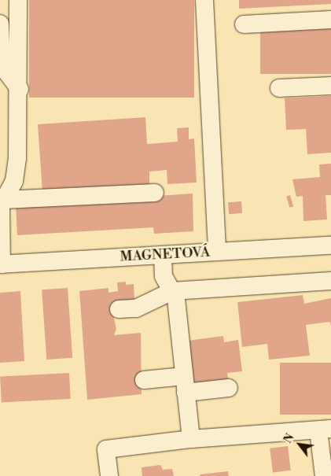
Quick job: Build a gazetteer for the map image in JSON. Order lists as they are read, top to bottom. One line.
{"streets":{"street":["MAGNETOVÁ"]},"north":"top left"}
